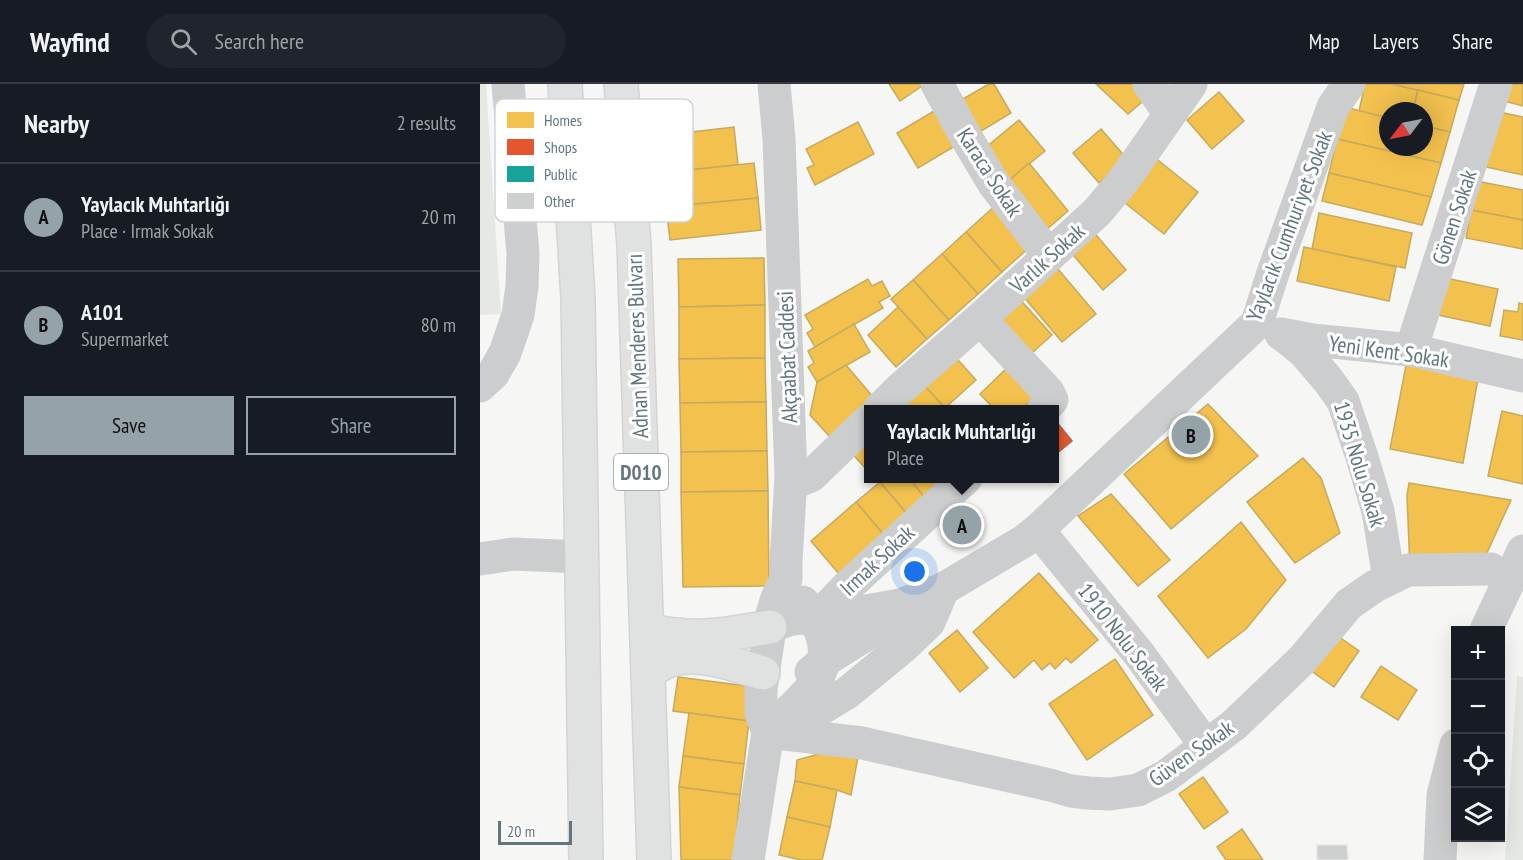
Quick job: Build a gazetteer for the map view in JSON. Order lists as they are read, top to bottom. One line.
{"streets":{"highway":["Adnan Menderes Bulvarı","D010"],"street":["Karaca Sokak","Gönen Sokak","Yaylacık Cumhuriyet Sokak","Varlık Sokak","Yeni Kent Sokak","Akçaabat Caddesi","1935 Nolu Sokak","Irmak Sokak","1910 Nolu Sokak","Güven Sokak"]},"crossings":[["Karaca Sokak","Varlık Sokak"],["Gönen Sokak","Yeni Kent Sokak"],["Yaylacık Cumhuriyet Sokak","Yeni Kent Sokak"],["Yaylacık Cumhuriyet Sokak","Akçaabat Caddesi"],["Yaylacık Cumhuriyet Sokak","1935 Nolu Sokak"],["Yaylacık Cumhuriyet Sokak","Irmak Sokak"],["Yaylacık Cumhuriyet Sokak","1910 Nolu Sokak"],["Yeni Kent Sokak","1935 Nolu Sokak"],["Akçaabat Caddesi","Irmak Sokak"],["Akçaabat Caddesi","Güven Sokak"],["1935 Nolu Sokak","Güven Sokak"],["1910 Nolu Sokak","Güven Sokak"]],"legend":["Homes","Shops","Public","Other"],"scale_bar":"20 m","north":"bottom left","page":{"header":"Wayfind","search":"Search here","nav":["Map","Layers","Share"],"heading":["Nearby","2 results"],"list":[{"mark":"A","name":"Yaylacık Muhtarlığı","note":"Place · Irmak Sokak","value":"20 m"},{"mark":"B","name":"A101","note":"Supermarket","value":"80 m"}],"buttons":["Save","Share"],"popup":["Yaylacık Muhtarlığı","Place"],"pins":["B","A"],"map_buttons":["+","−"],"scale":"20 m"}}
